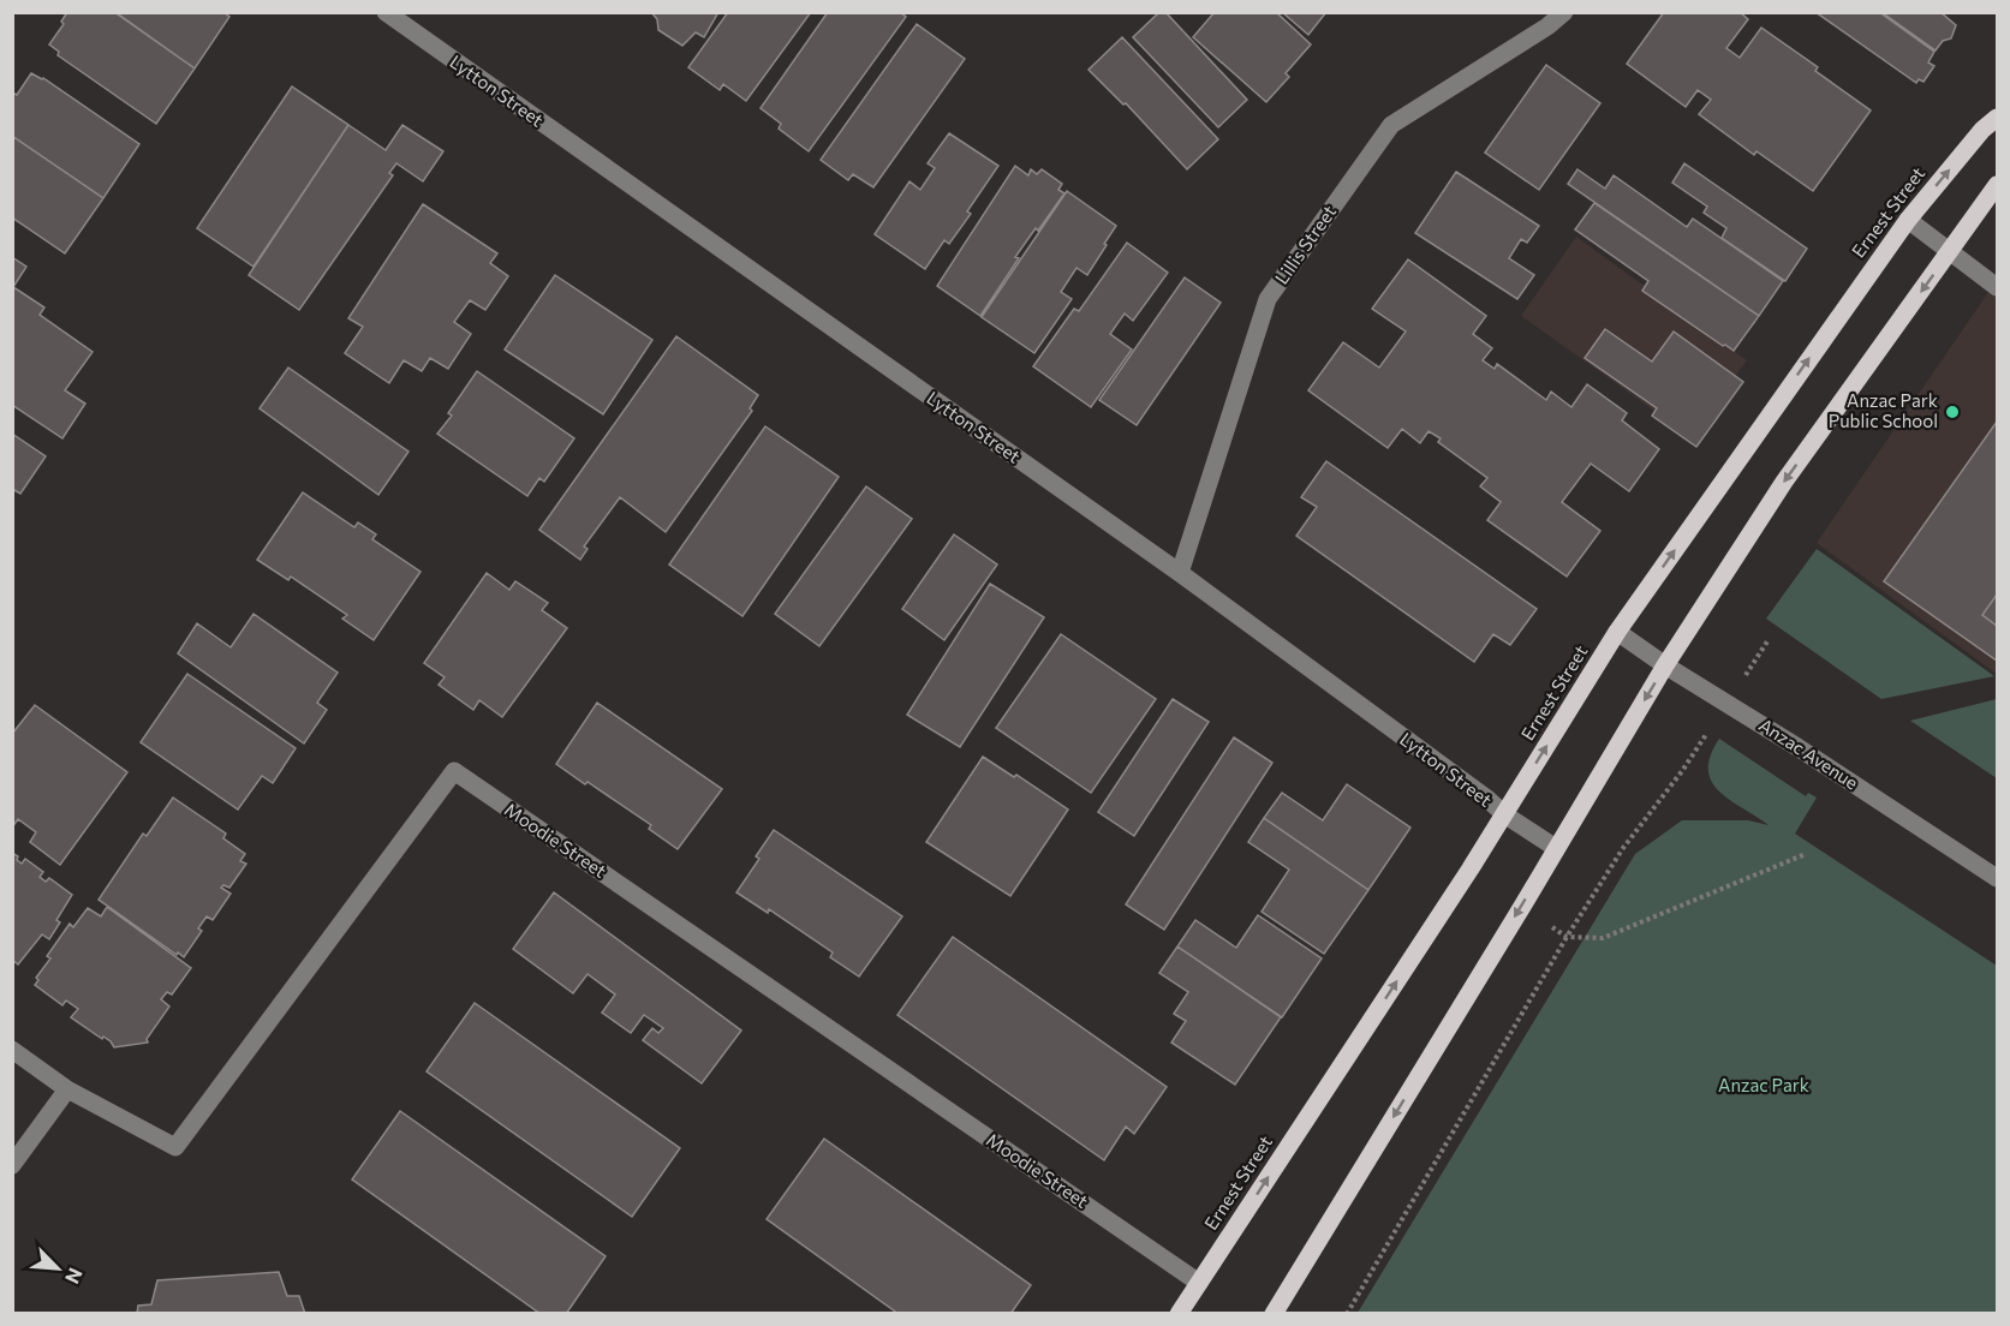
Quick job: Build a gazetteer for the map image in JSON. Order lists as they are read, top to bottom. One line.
{"streets":{"main road":["Ernest Street"],"street":["Lytton Street","Lillis Street","Anzac Avenue","Moodie Street"]},"crossings":[["Lytton Street","Ernest Street"],["Lytton Street","Lillis Street"],["Ernest Street","Anzac Avenue"],["Ernest Street","Moodie Street"]],"parks":["Anzac Park"],"places":["Anzac Park Public School"],"north":"bottom right"}
